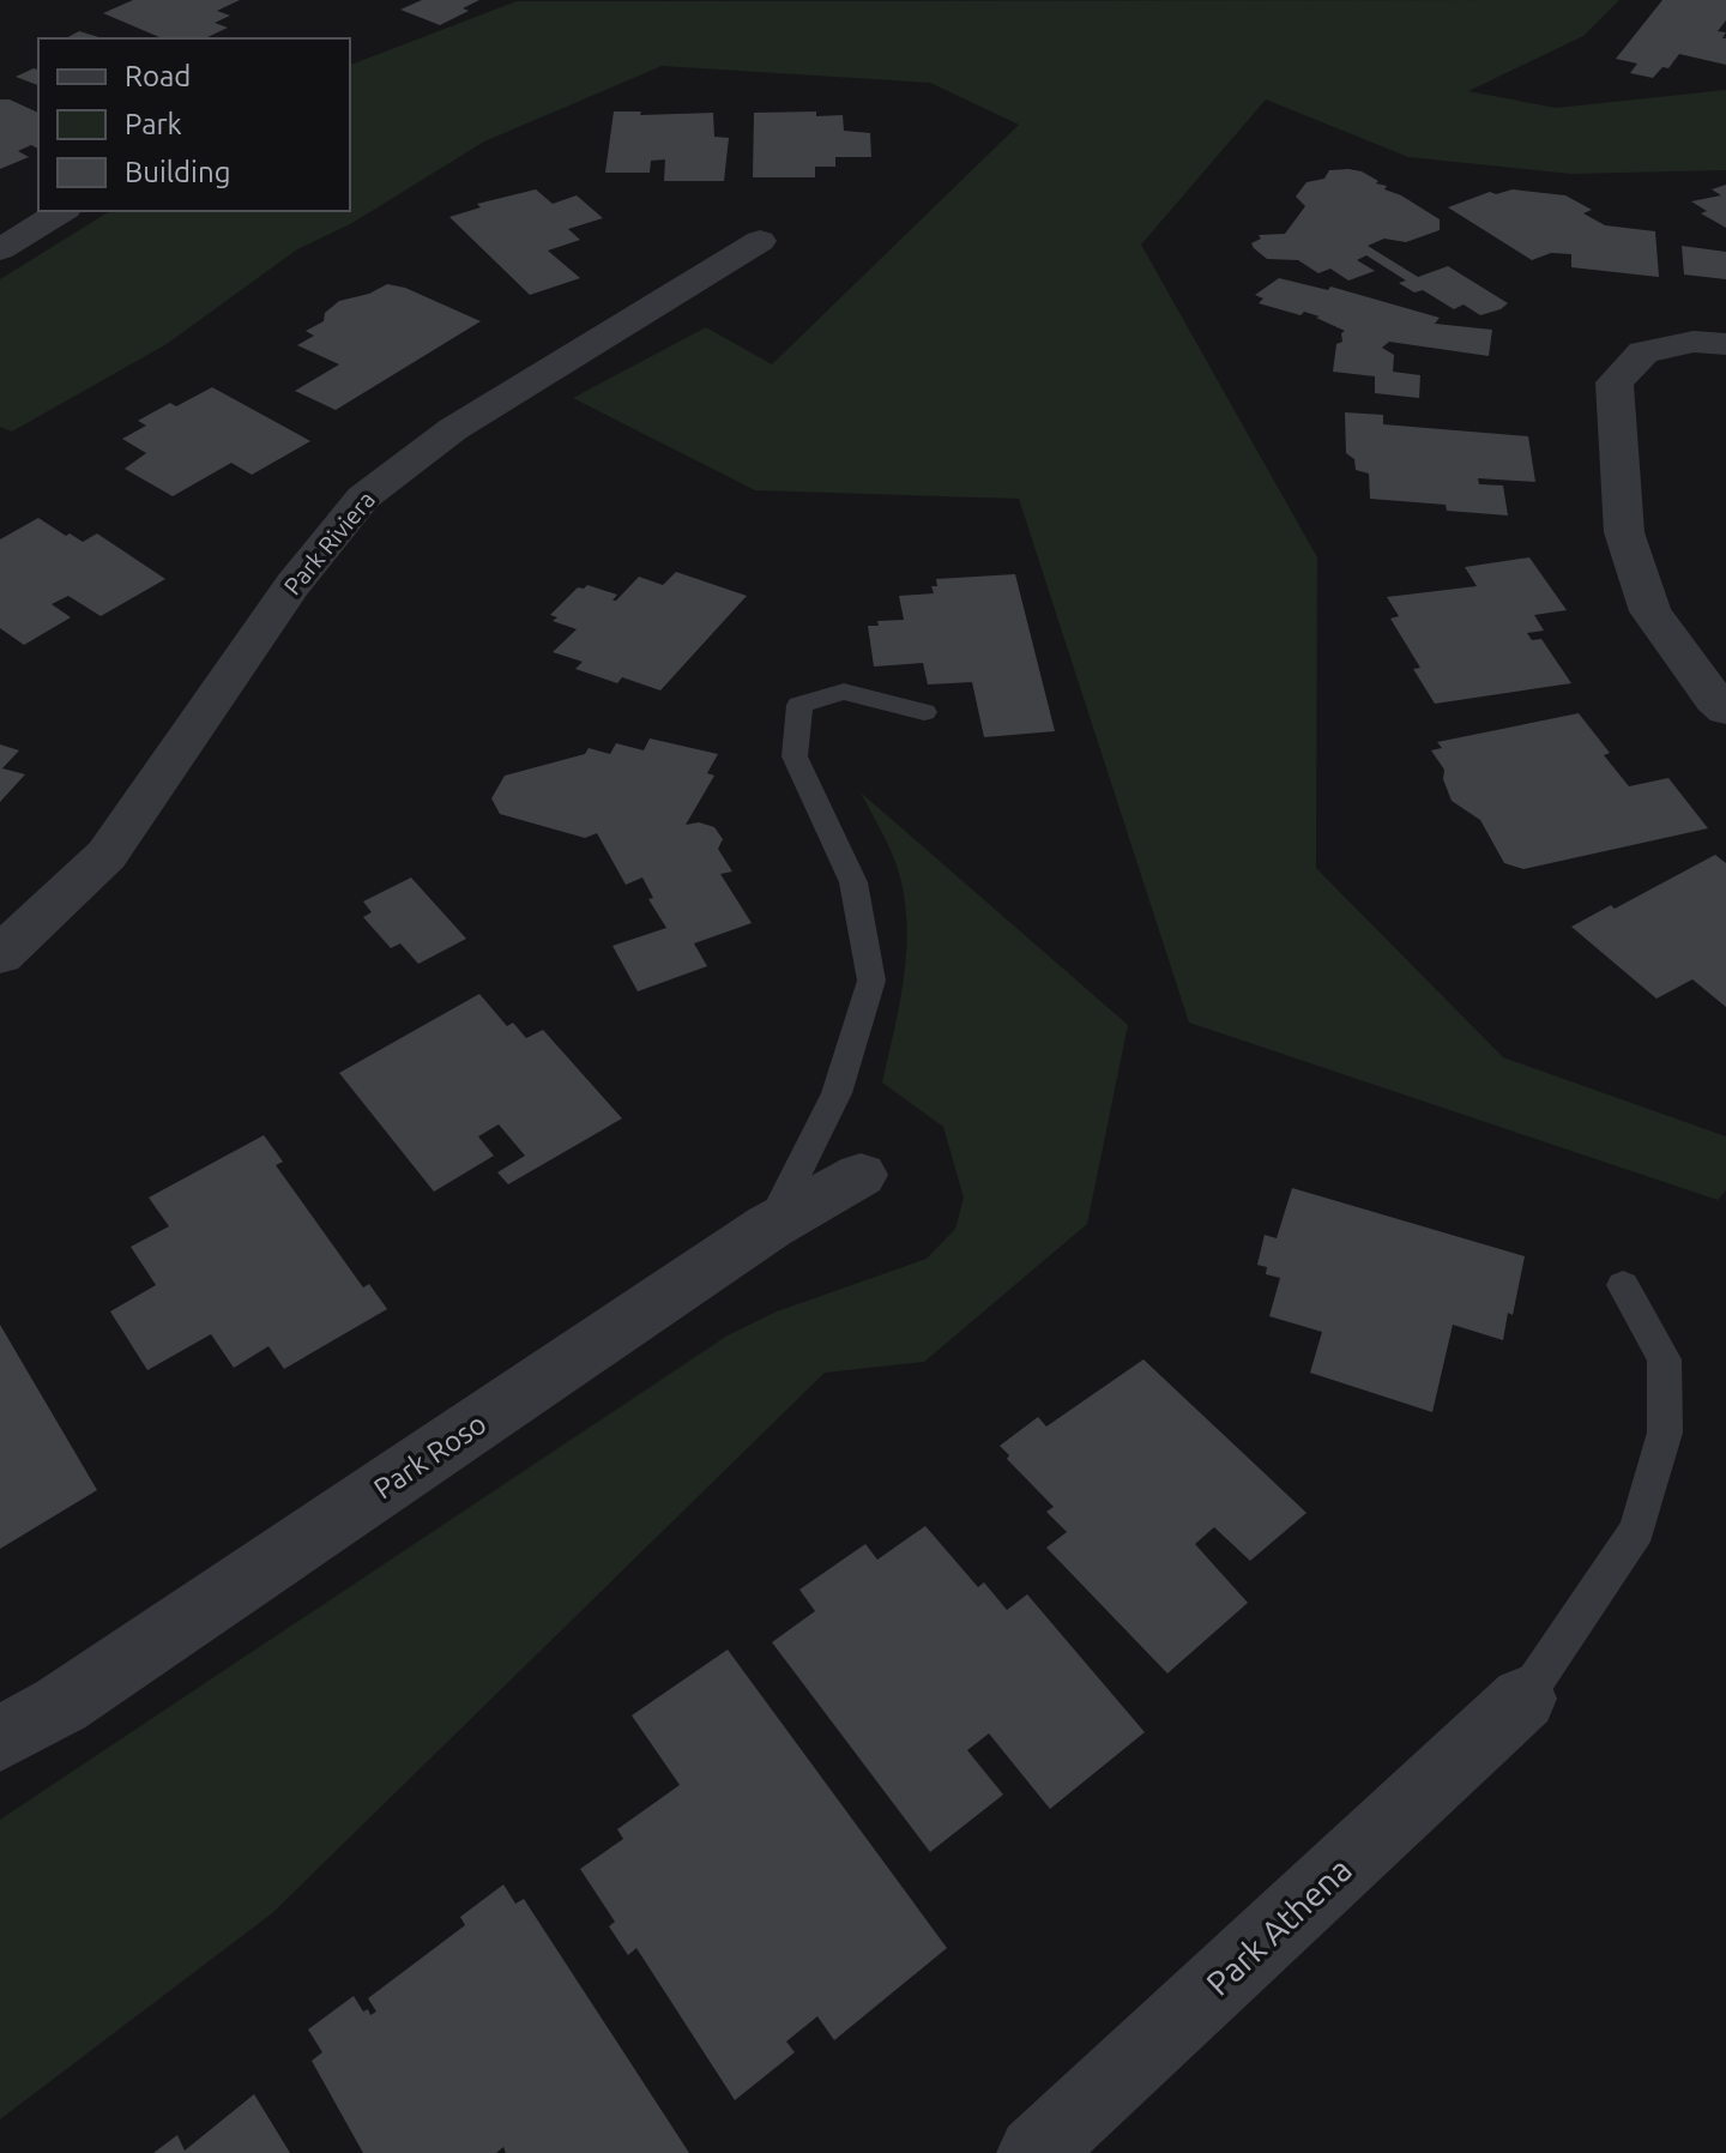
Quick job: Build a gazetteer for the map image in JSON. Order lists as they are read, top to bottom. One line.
{"streets":{"street":["Park Riviera","Park Roso","Park Athena"]},"legend":["Road","Park","Building"]}
